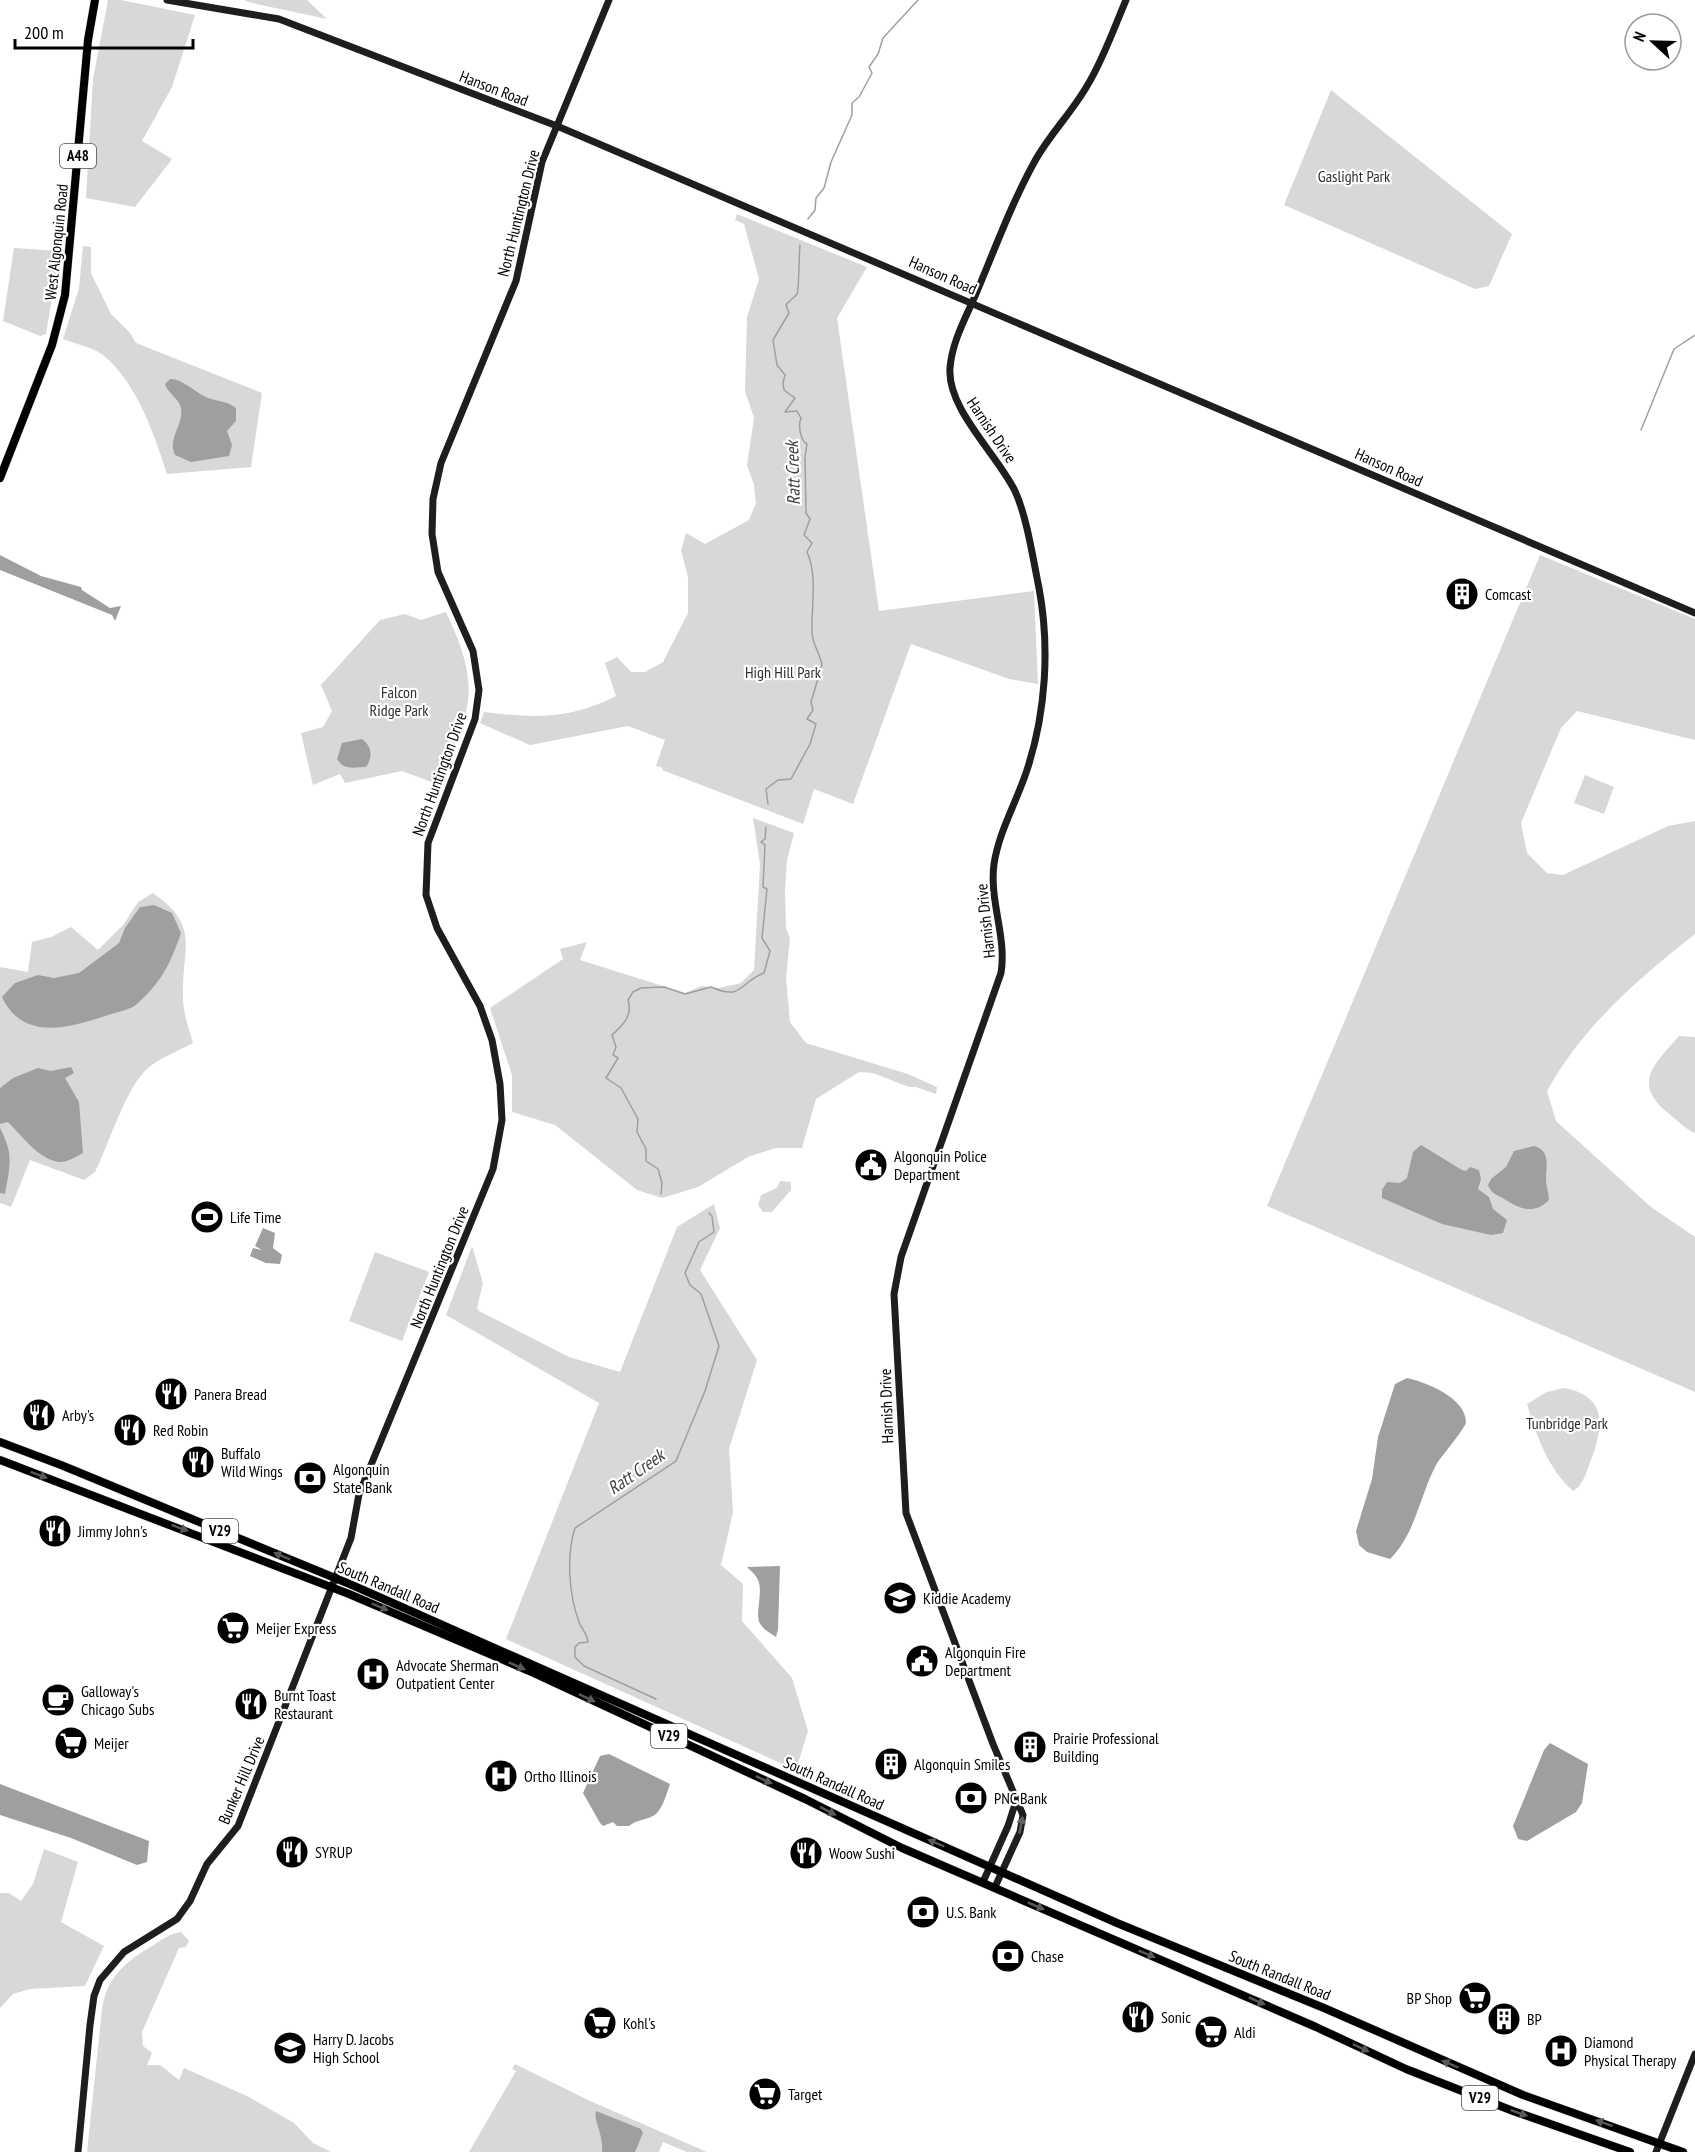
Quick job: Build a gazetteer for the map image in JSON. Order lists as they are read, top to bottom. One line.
{"streets":{"main road":["A48","West Algonquin Road","V29","South Randall Road"],"street":["Hanson Road","North Huntington Drive","Harnish Drive","Bunker Hill Drive"]},"crossings":[["Hanson Road","North Huntington Drive"],["Hanson Road","Harnish Drive"],["North Huntington Drive","South Randall Road"],["North Huntington Drive","Bunker Hill Drive"],["Harnish Drive","South Randall Road"],["South Randall Road","Bunker Hill Drive"]],"water":["Ratt Creek"],"parks":["Gaslight Park","High Hill Park","Falcon Ridge Park","Tunbridge Park"],"places":{"building":["Comcast","Prairie Professional Building","Algonquin Smiles","BP"],"public building":["Algonquin Police Department","Algonquin Fire Department"],"sports":["Life Time"],"restaurant":["Panera Bread","Arby's","Red Robin","Buffalo Wild Wings","Jimmy John's","Burnt Toast Restaurant","SYRUP","Woow Sushi","Sonic"],"bank":["Algonquin State Bank","PNC Bank","U.S. Bank","Chase"],"school or university":["Kiddie Academy","Harry D. Jacobs High School"],"supermarket":["Meijer Express","Meijer","BP Shop","Kohl's","Aldi","Target"],"hospital":["Advocate Sherman Outpatient Center","Ortho Illinois","Diamond Physical Therapy"],"cafe":["Galloway's Chicago Subs"]},"scale_bar":"200 m","north":"left"}
